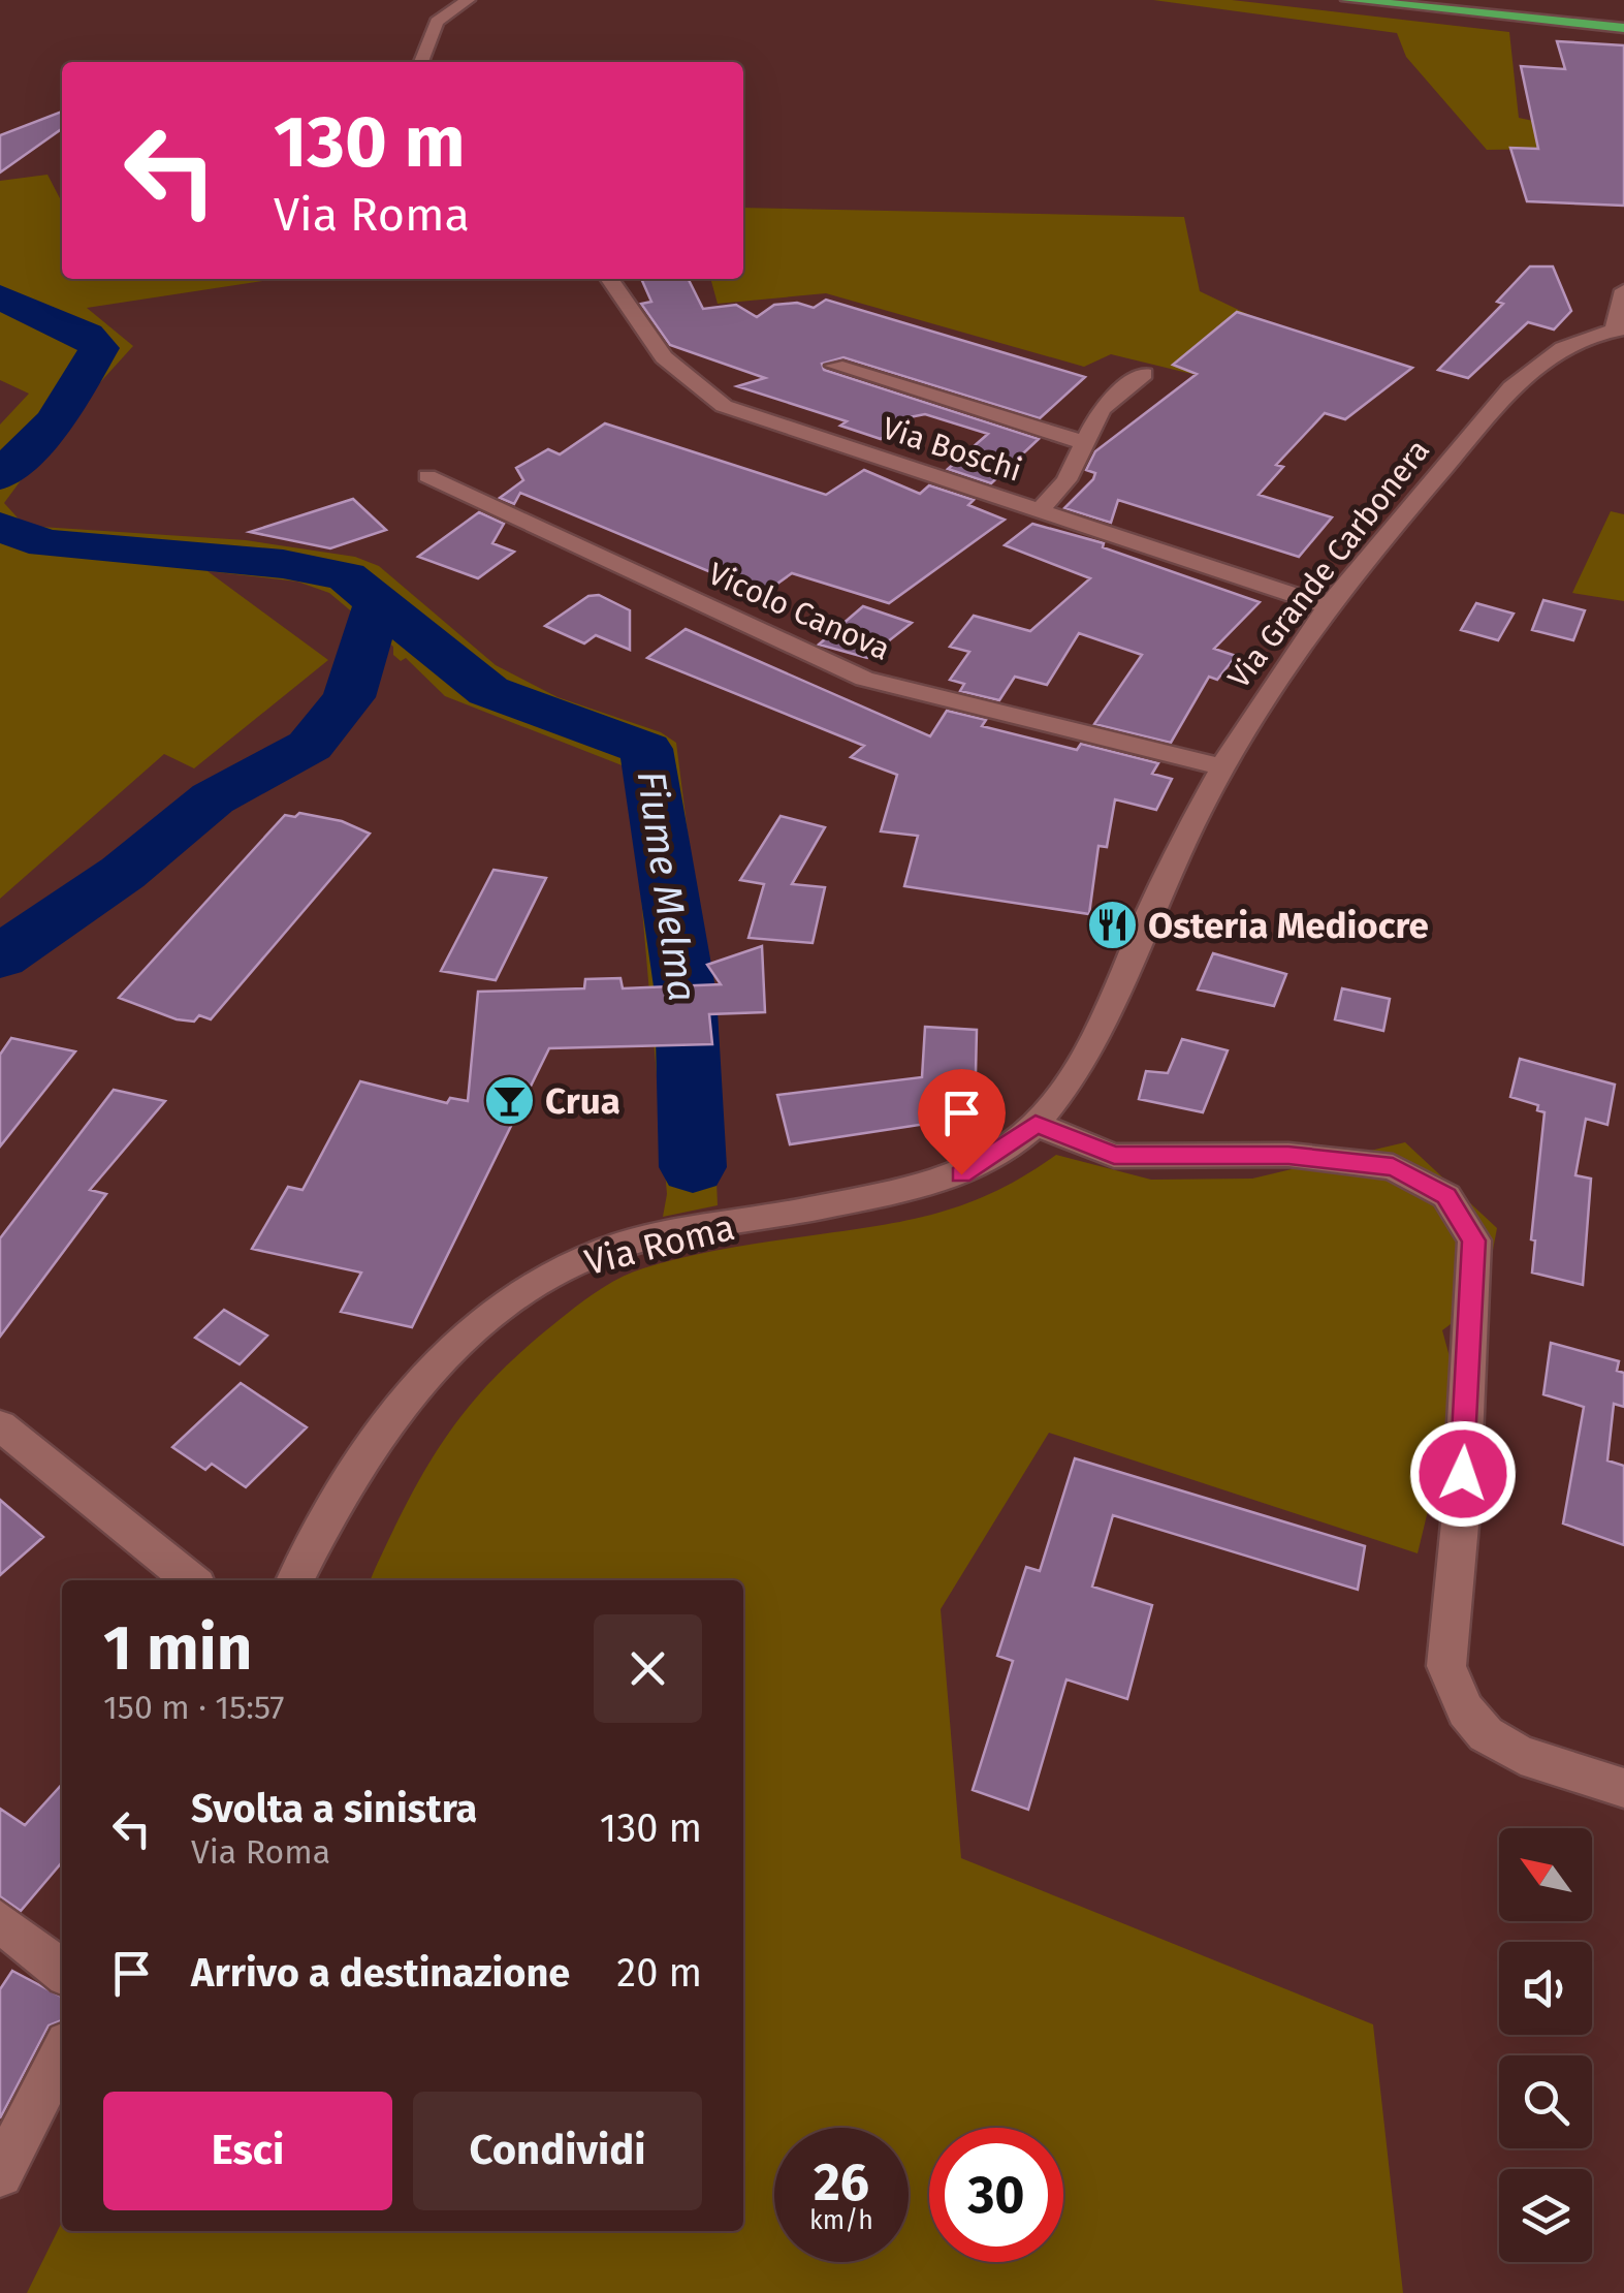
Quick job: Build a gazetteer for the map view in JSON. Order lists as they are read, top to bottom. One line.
{"streets":{"street":["Via Boschi","Via Grande Carbonera","Vicolo Canova","Via Roma"]},"crossings":[["Via Boschi","Via Grande Carbonera"],["Via Grande Carbonera","Vicolo Canova"],["Via Grande Carbonera","Via Roma"]],"water":["Fiume Melma"],"places":{"restaurant":["Osteria Mediocre"],"bar":["Crua"]},"north":"top left","page":{"turn":["130 m","Via Roma"],"heading":["1 min","150 m · 15:57"],"list":[{"name":"Svolta a sinistra","note":"Via Roma","value":"130 m"},{"name":"Arrivo a destinazione","value":"20 m"}],"buttons":["Esci","Condividi"],"speed":"26 km/h","limit":"30"}}
